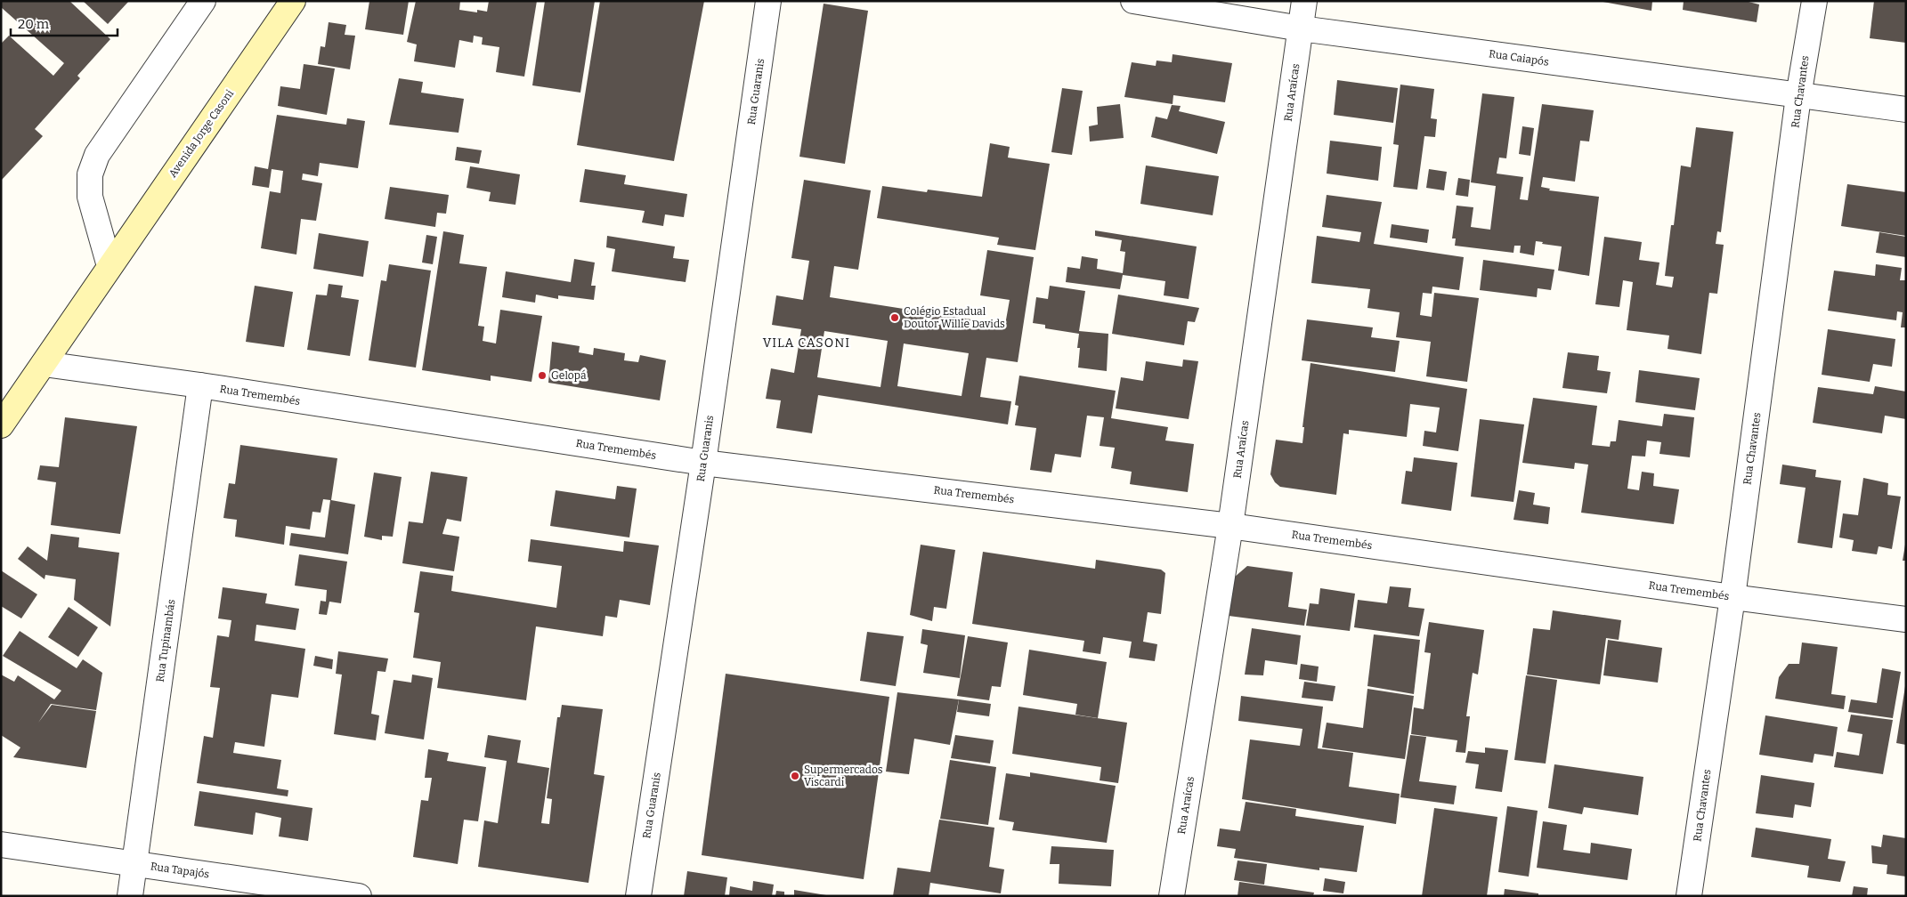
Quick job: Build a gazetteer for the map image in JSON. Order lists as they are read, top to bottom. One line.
{"streets":{"street":["Rua Caiapós","Rua Guaranis","Rua Chavantes","Rua Araícas","Avenida Jorge Casoni","Rua Tremembés","Rua Tupinambás","Rua Tapajós"]},"crossings":[["Rua Caiapós","Rua Chavantes"],["Rua Caiapós","Rua Araícas"],["Rua Guaranis","Rua Tremembés"],["Rua Chavantes","Rua Tremembés"],["Rua Araícas","Rua Tremembés"],["Avenida Jorge Casoni","Rua Tremembés"],["Rua Tremembés","Rua Tupinambás"],["Rua Tupinambás","Rua Tapajós"]],"districts":["VILA CASONI"],"places":["Colégio Estadual Doutor Willie Davids","Gelopá","Supermercados Viscardi"],"scale_bar":"20 m"}
